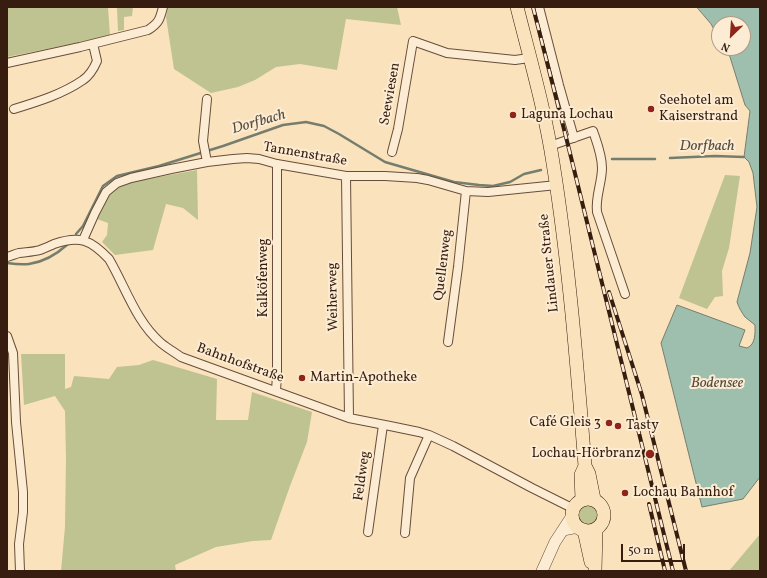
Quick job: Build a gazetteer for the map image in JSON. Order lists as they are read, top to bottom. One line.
{"streets":{"main road":["Lindauer Straße"],"street":["Seewiesen","Tannenstraße","Quellenweg","Kalköfenweg","Weiherweg","Bahnhofstraße","Feldweg"]},"crossings":[["Seewiesen","Lindauer Straße"],["Tannenstraße","Lindauer Straße"],["Tannenstraße","Quellenweg"],["Tannenstraße","Kalköfenweg"],["Tannenstraße","Weiherweg"],["Tannenstraße","Bahnhofstraße"],["Lindauer Straße","Bahnhofstraße"],["Kalköfenweg","Bahnhofstraße"],["Weiherweg","Bahnhofstraße"],["Bahnhofstraße","Feldweg"]],"water":["Dorfbach","Bodensee"],"places":["Seehotel am Kaiserstrand","Laguna Lochau","Martin-Apotheke","Café Gleis 3","Tasty","Lochau-Hörbranz","Lochau Bahnhof"],"scale_bar":"50 m","north":"bottom left"}
